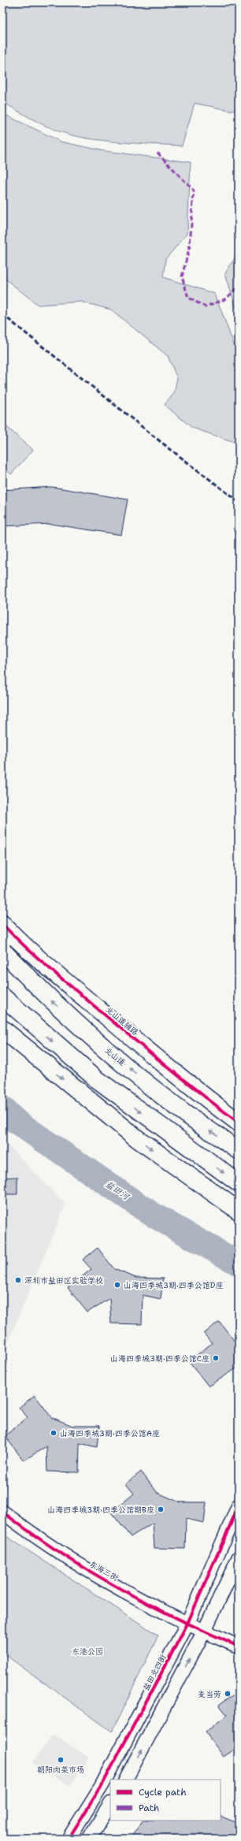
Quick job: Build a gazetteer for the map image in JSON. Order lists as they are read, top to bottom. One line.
{"streets":{"main road":["北山道辅路","北山道"],"street":["东海三街","盐田北四街"]},"crossings":[["东海三街","盐田北四街"]],"water":["盐田河"],"parks":["东港公园"],"places":["深圳市盐田区实验学校","山海四季城3期·四季公馆D座","山海四季城3期·四季公馆C座","山海四季城3期·四季公馆A座","山海四季城3期·四季公馆期B座","麦当劳","朝阳肉菜市场"],"legend":["Cycle path","Path"]}
